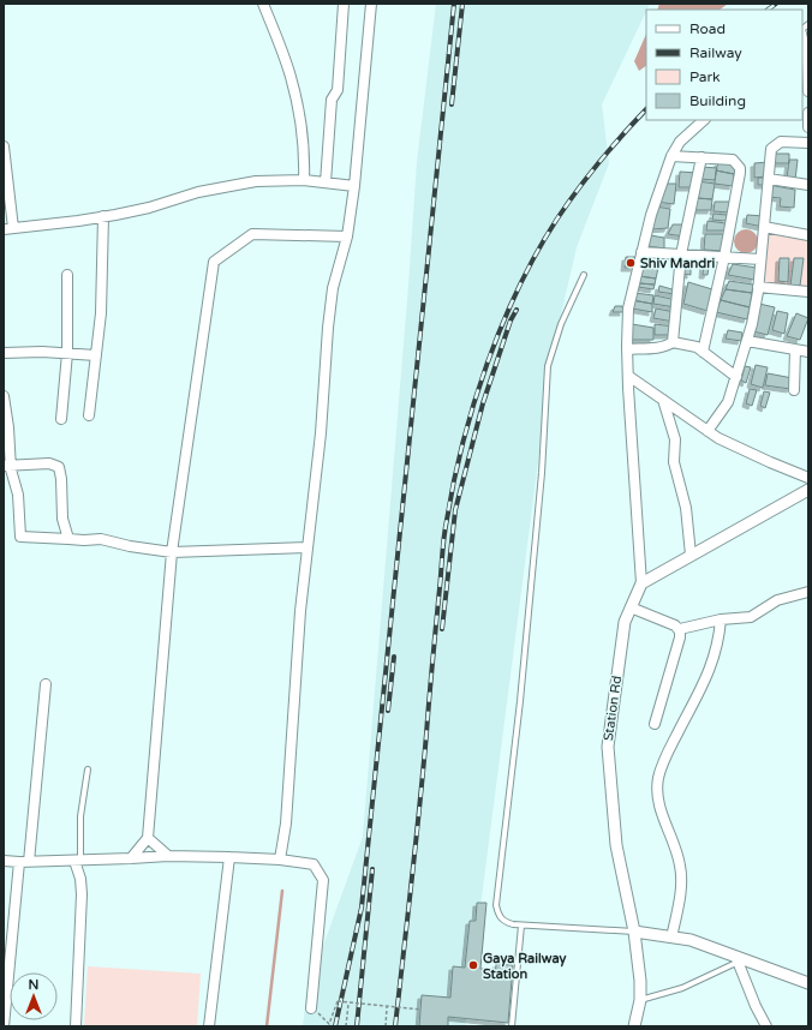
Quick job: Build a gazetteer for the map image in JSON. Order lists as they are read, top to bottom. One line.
{"streets":{"street":["Station Rd"]},"places":["Shiv Mandri","Gaya Railway Station"],"legend":["Road","Railway","Park","Building"],"north":"top"}
